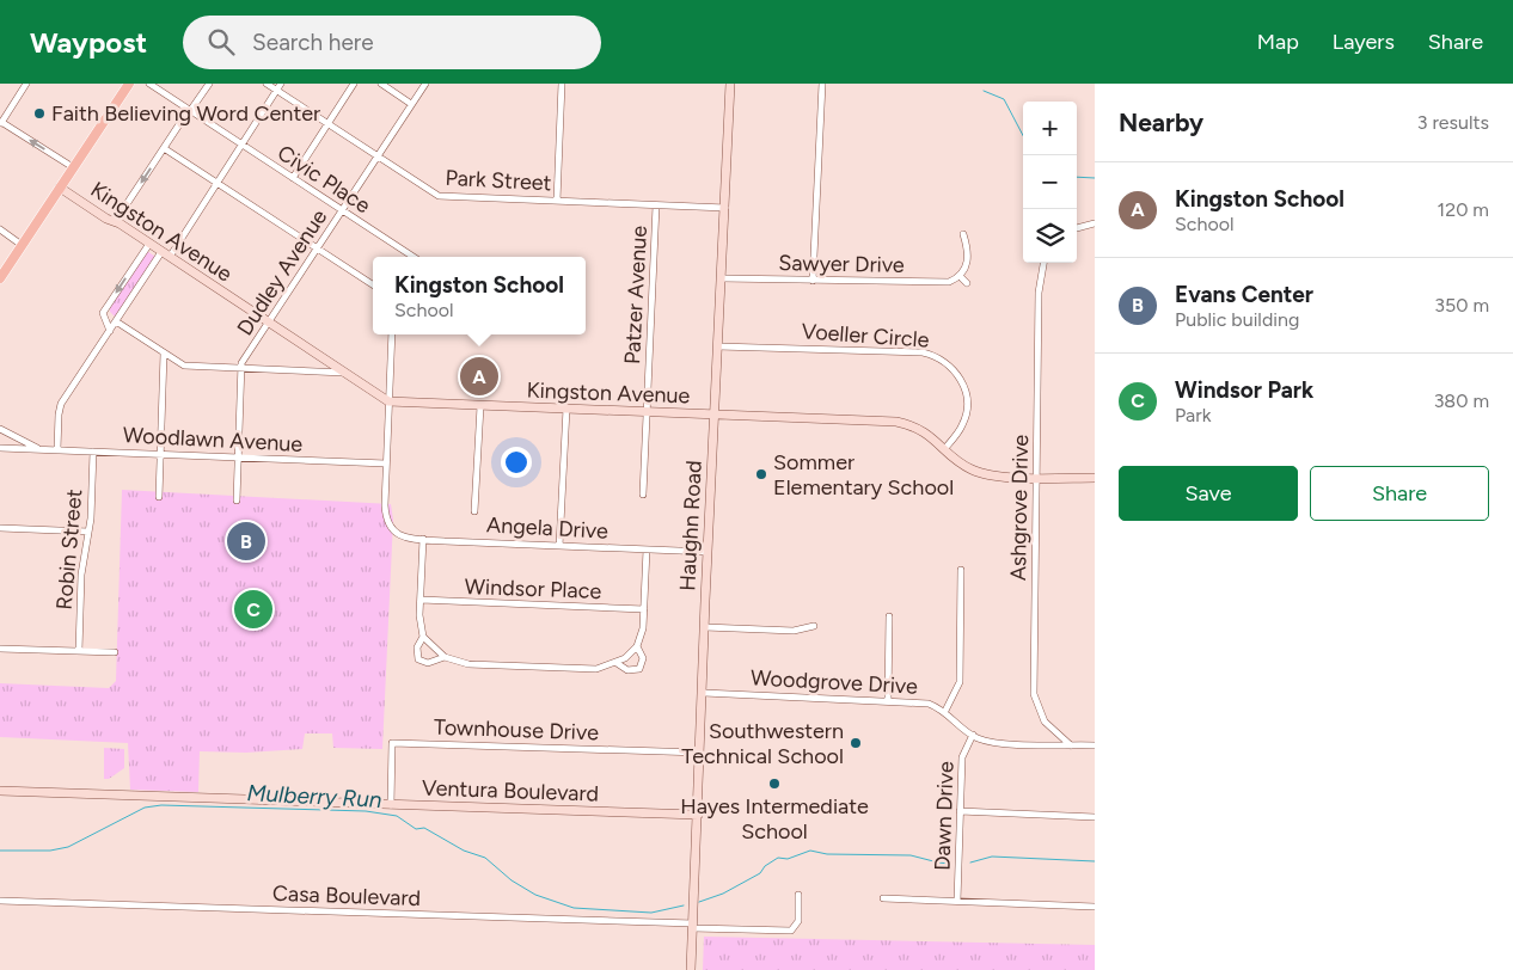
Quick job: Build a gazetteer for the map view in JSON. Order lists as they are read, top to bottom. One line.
{"streets":{"street":["Civic Place","Park Street","Kingston Avenue","Sawyer Drive","Dudley Avenue","Patzer Avenue","Voeller Circle","Woodlawn Avenue","Ashgrove Drive","Haughn Road","Angela Drive","Robin Street","Windsor Place","Woodgrove Drive","Townhouse Drive","Ventura Boulevard","Dawn Drive","Casa Boulevard"]},"crossings":[["Civic Place","Dudley Avenue"],["Park Street","Dudley Avenue"],["Park Street","Patzer Avenue"],["Park Street","Haughn Road"],["Kingston Avenue","Dudley Avenue"],["Kingston Avenue","Patzer Avenue"],["Kingston Avenue","Voeller Circle"],["Kingston Avenue","Ashgrove Drive"],["Kingston Avenue","Haughn Road"],["Sawyer Drive","Haughn Road"],["Dudley Avenue","Woodlawn Avenue"],["Voeller Circle","Haughn Road"],["Woodlawn Avenue","Angela Drive"],["Woodlawn Avenue","Robin Street"],["Ashgrove Drive","Woodgrove Drive"],["Haughn Road","Angela Drive"],["Haughn Road","Woodgrove Drive"],["Haughn Road","Townhouse Drive"],["Haughn Road","Ventura Boulevard"],["Haughn Road","Casa Boulevard"],["Woodgrove Drive","Dawn Drive"],["Townhouse Drive","Ventura Boulevard"]],"water":["Mulberry Run"],"places":["Faith Believing Word Center","Sommer Elementary School","Southwestern Technical School","Hayes Intermediate School"],"page":{"header":"Waypost","search":"Search here","nav":["Map","Layers","Share"],"heading":["Nearby","3 results"],"map_buttons":["+","−"],"list":[{"mark":"A","name":"Kingston School","note":"School","value":"120 m"},{"mark":"B","name":"Evans Center","note":"Public building","value":"350 m"},{"mark":"C","name":"Windsor Park","note":"Park","value":"380 m"}],"popup":["Kingston School","School"],"pins":["A","B","C"],"buttons":["Save","Share"]}}
